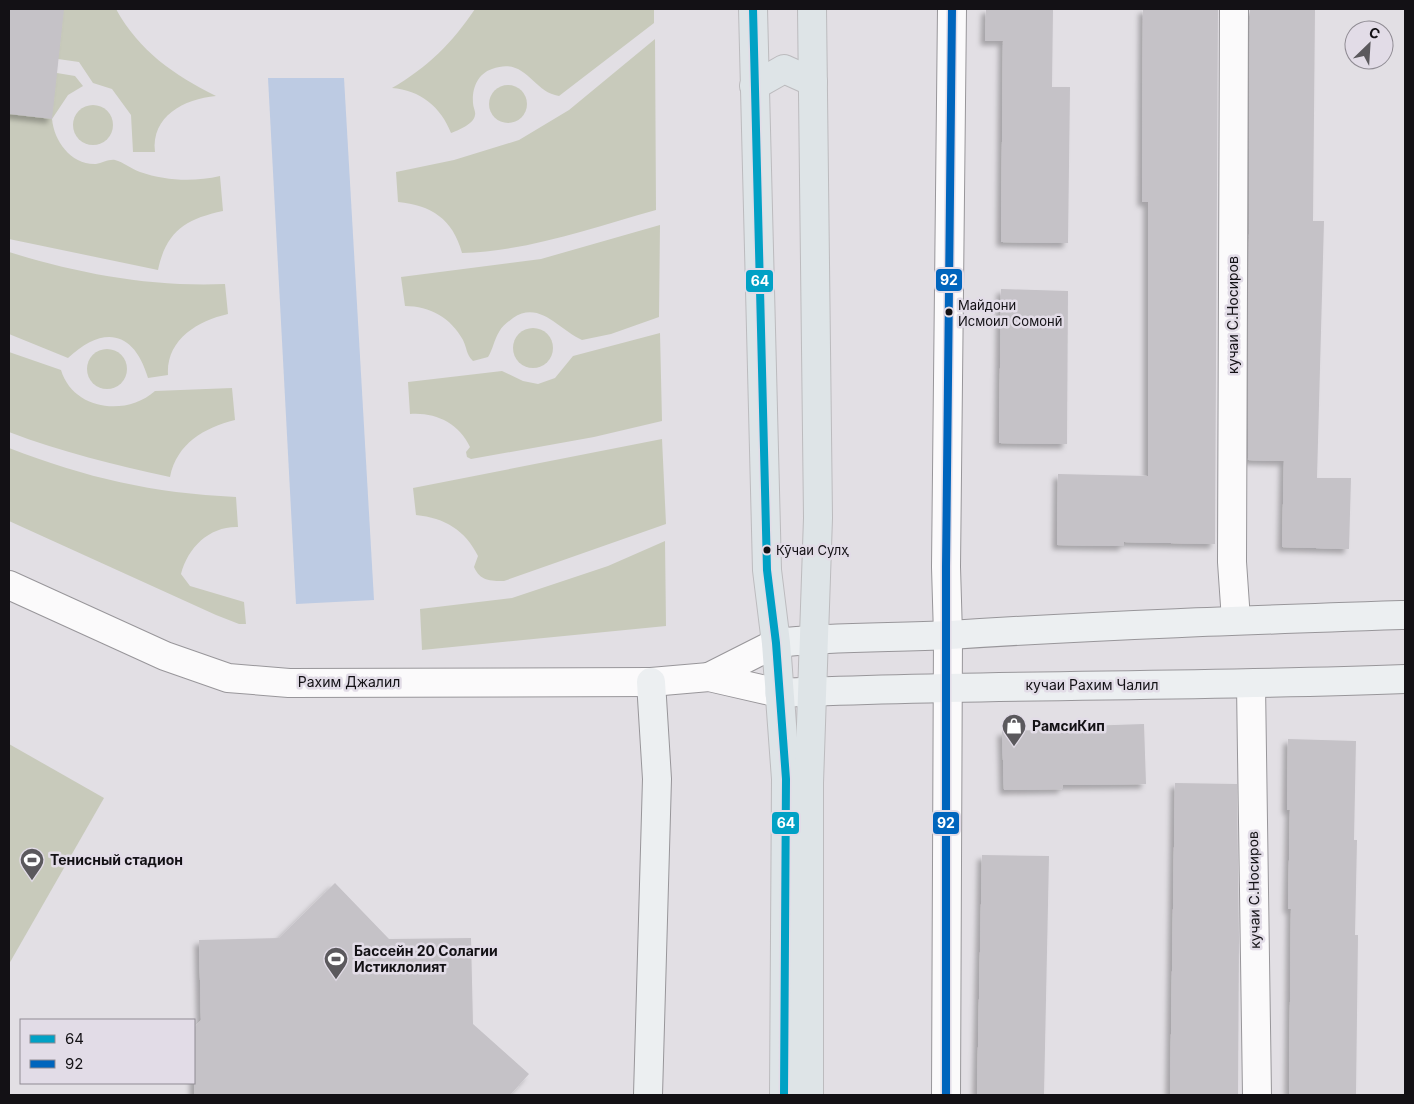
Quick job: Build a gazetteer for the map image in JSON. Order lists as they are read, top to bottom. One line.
{"streets":{"main road":["кучаи Рахим Чалил"],"street":["кучаи С.Носиров","Рахим Джалил"]},"crossings":[["кучаи С.Носиров","кучаи Рахим Чалил"]],"places":{"other":["Майдони Исмоил Сомонӣ","Кӯчаи Сулҳ"],"shop":["РамсиКип"],"sports":["Тенисный стадион","Бассейн 20 Солагии Истиклолият"]},"lines":["transit line 64","transit line 92"],"legend":["64","92"],"north":"top right"}
